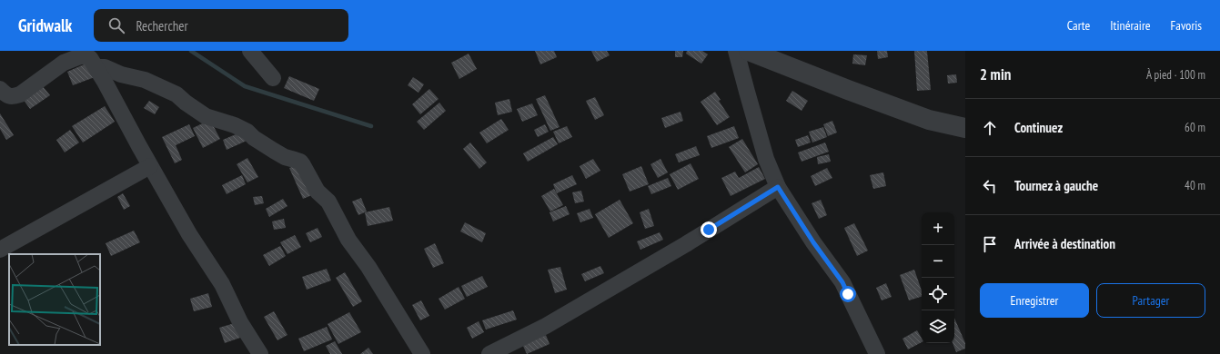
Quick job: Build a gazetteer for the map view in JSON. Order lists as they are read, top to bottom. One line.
{"page":{"header":"Gridwalk","search":"Rechercher","nav":["Carte","Itinéraire","Favoris"],"heading":["2 min","À pied · 100 m"],"list":[["Continuez","60 m"],["Tournez à gauche","40 m"],"Arrivée à destination"],"map_buttons":["+","−"],"buttons":["Enregistrer","Partager"]}}
